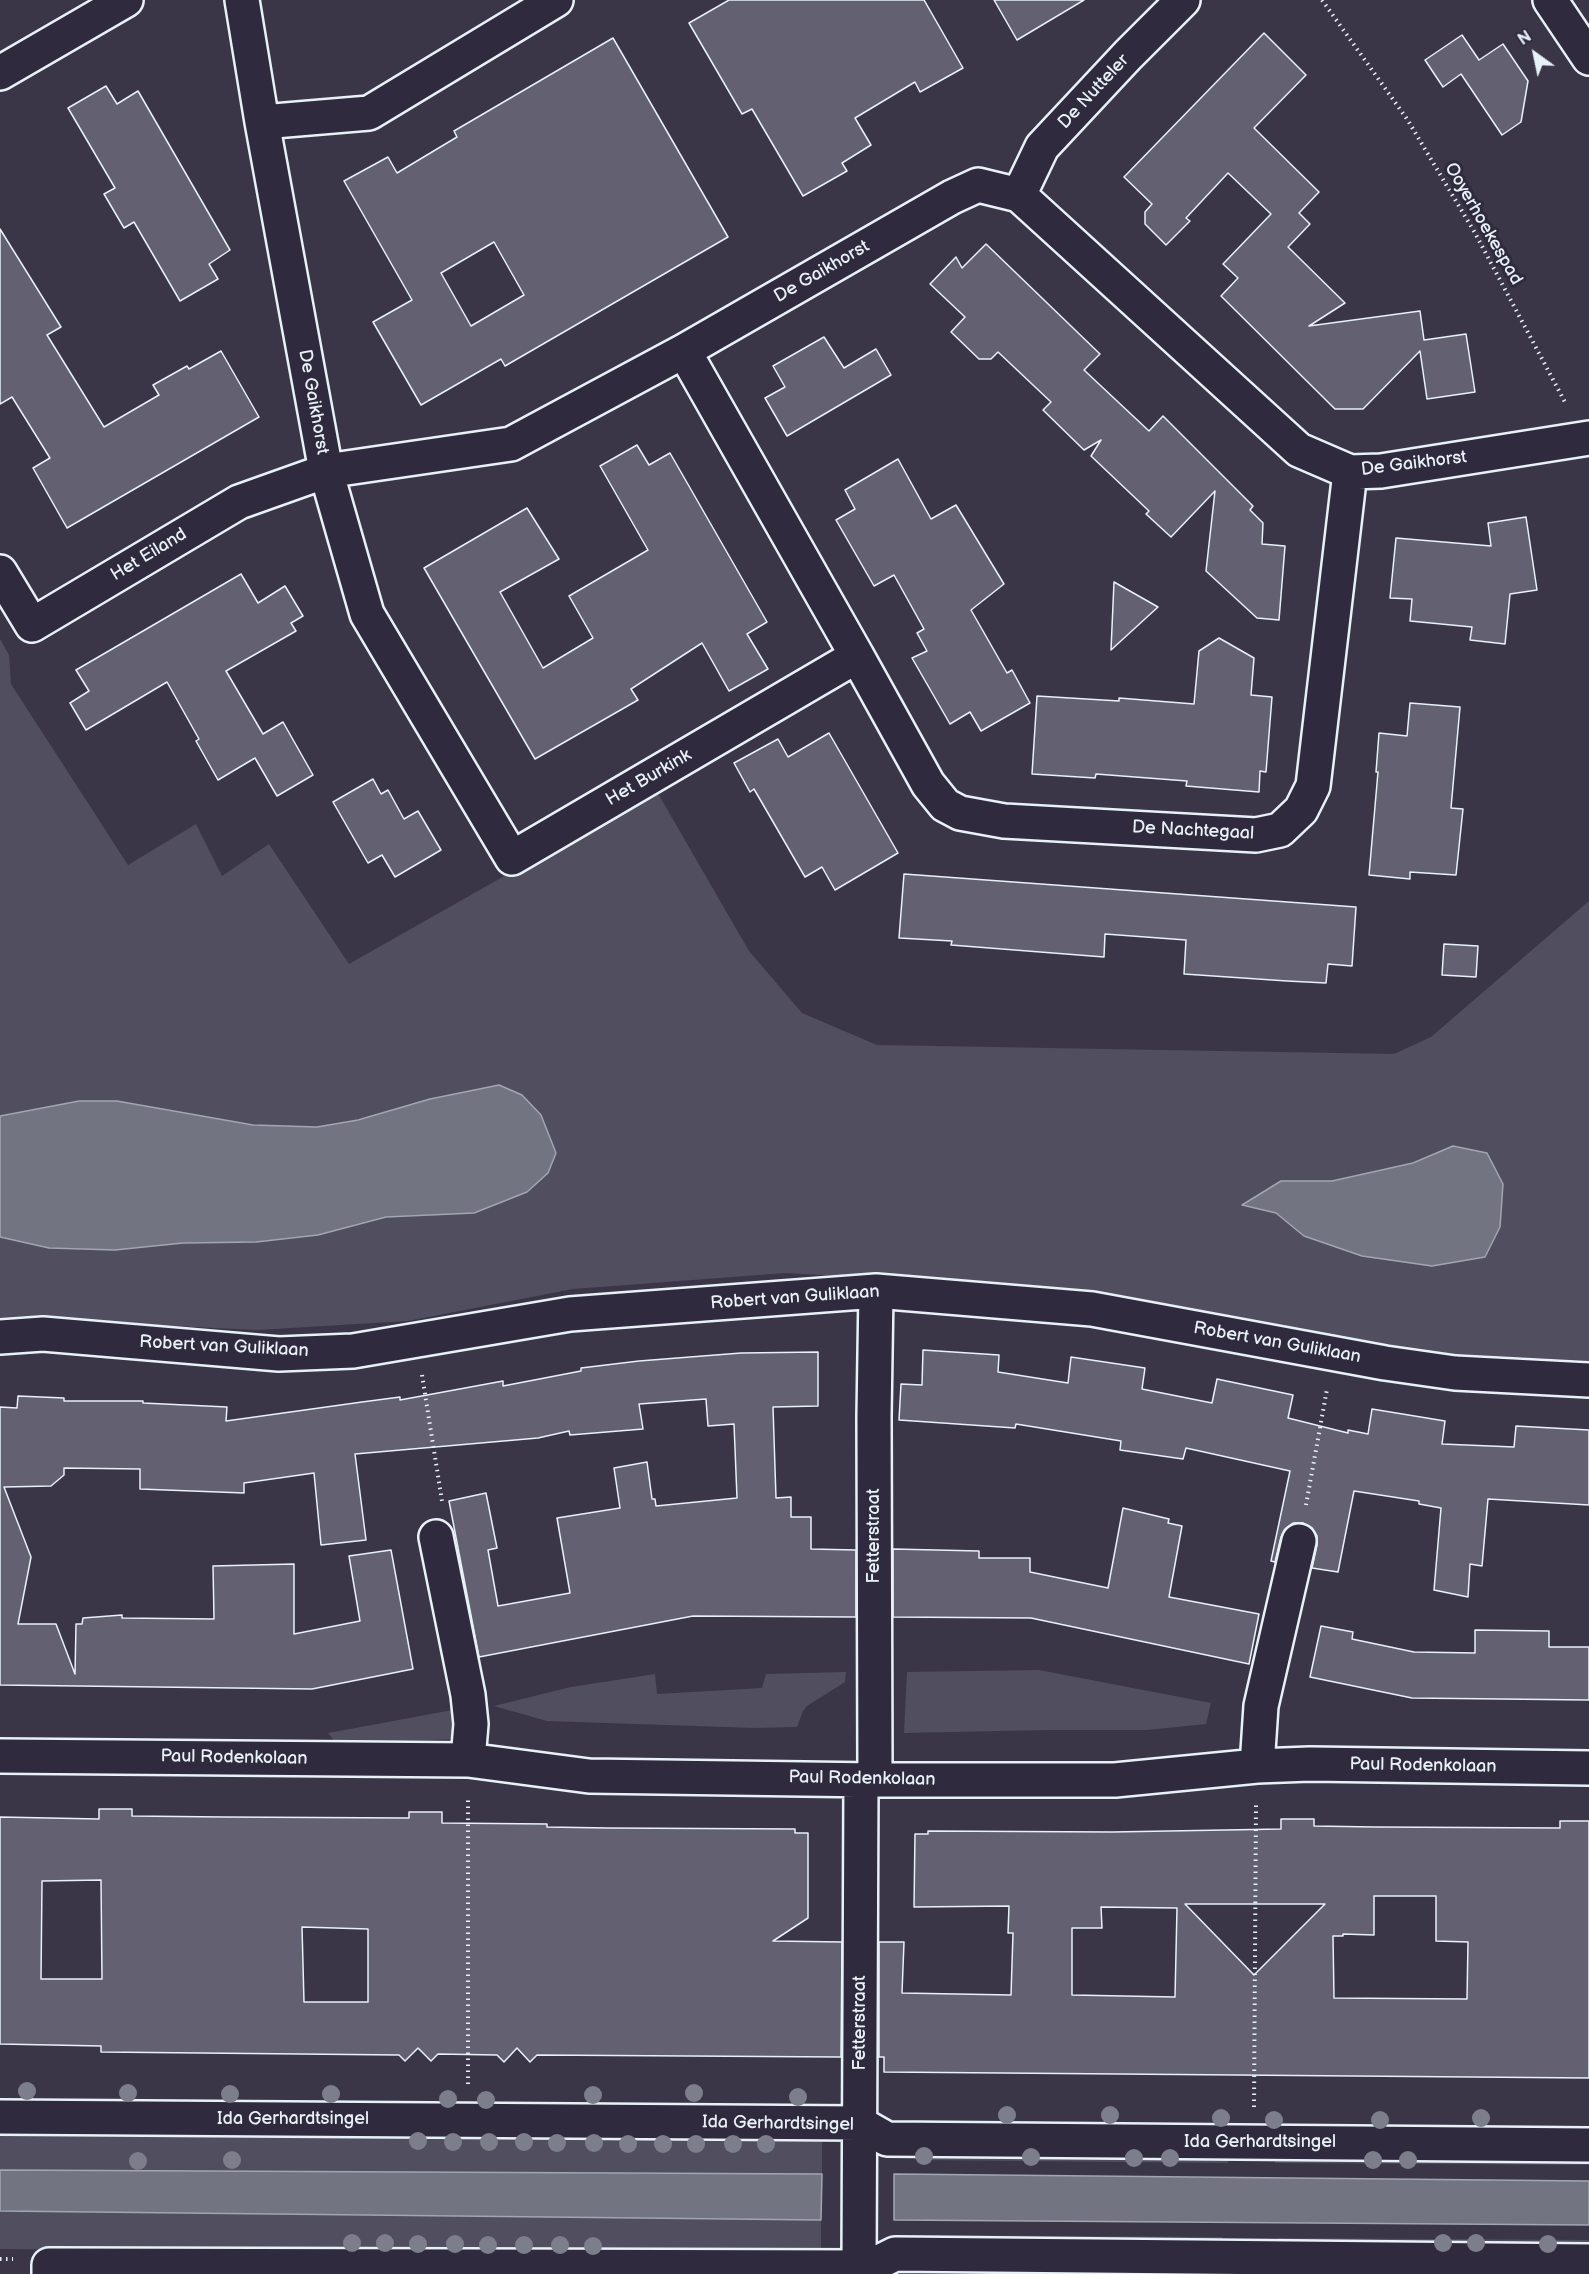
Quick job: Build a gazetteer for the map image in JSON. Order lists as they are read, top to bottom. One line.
{"streets":{"street":["De Nutteler","De Gaikhorst","Het Eiland","Het Burkink","De Nachtegaal","Robert van Guliklaan","Fetterstraat","Paul Rodenkolaan","Ida Gerhardtsingel"],"path":["Ooyerhoekespad"]},"crossings":[["De Nutteler","De Gaikhorst"],["Ooyerhoekespad","De Gaikhorst"],["De Gaikhorst","Het Eiland"],["De Gaikhorst","Het Burkink"],["De Gaikhorst","De Nachtegaal"],["Het Eiland","Het Burkink"],["Het Burkink","De Nachtegaal"],["Robert van Guliklaan","Fetterstraat"],["Fetterstraat","Paul Rodenkolaan"],["Fetterstraat","Ida Gerhardtsingel"]],"north":"top left"}
